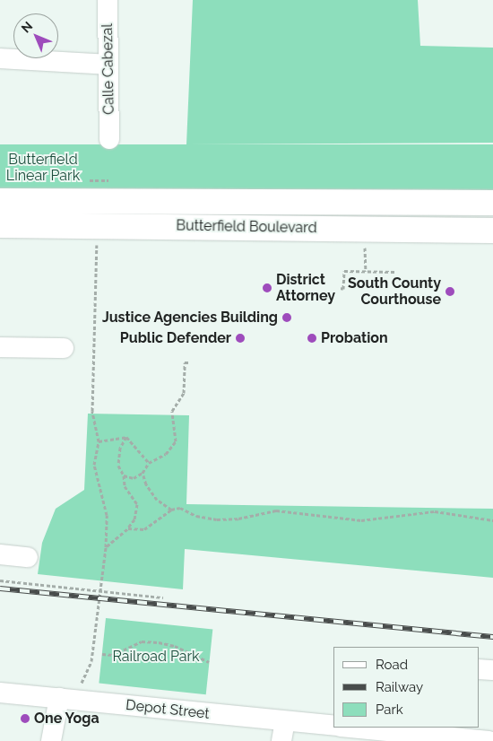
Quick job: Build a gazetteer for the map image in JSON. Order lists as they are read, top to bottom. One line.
{"streets":{"main road":["Butterfield Boulevard"],"street":["Calle Cabezal","Depot Street"]},"parks":["Butterfield Linear Park","Railroad Park"],"places":["District Attorney","South County Courthouse","Justice Agencies Building","Public Defender","Probation","One Yoga"],"legend":["Road","Railway","Park"],"north":"top left"}
